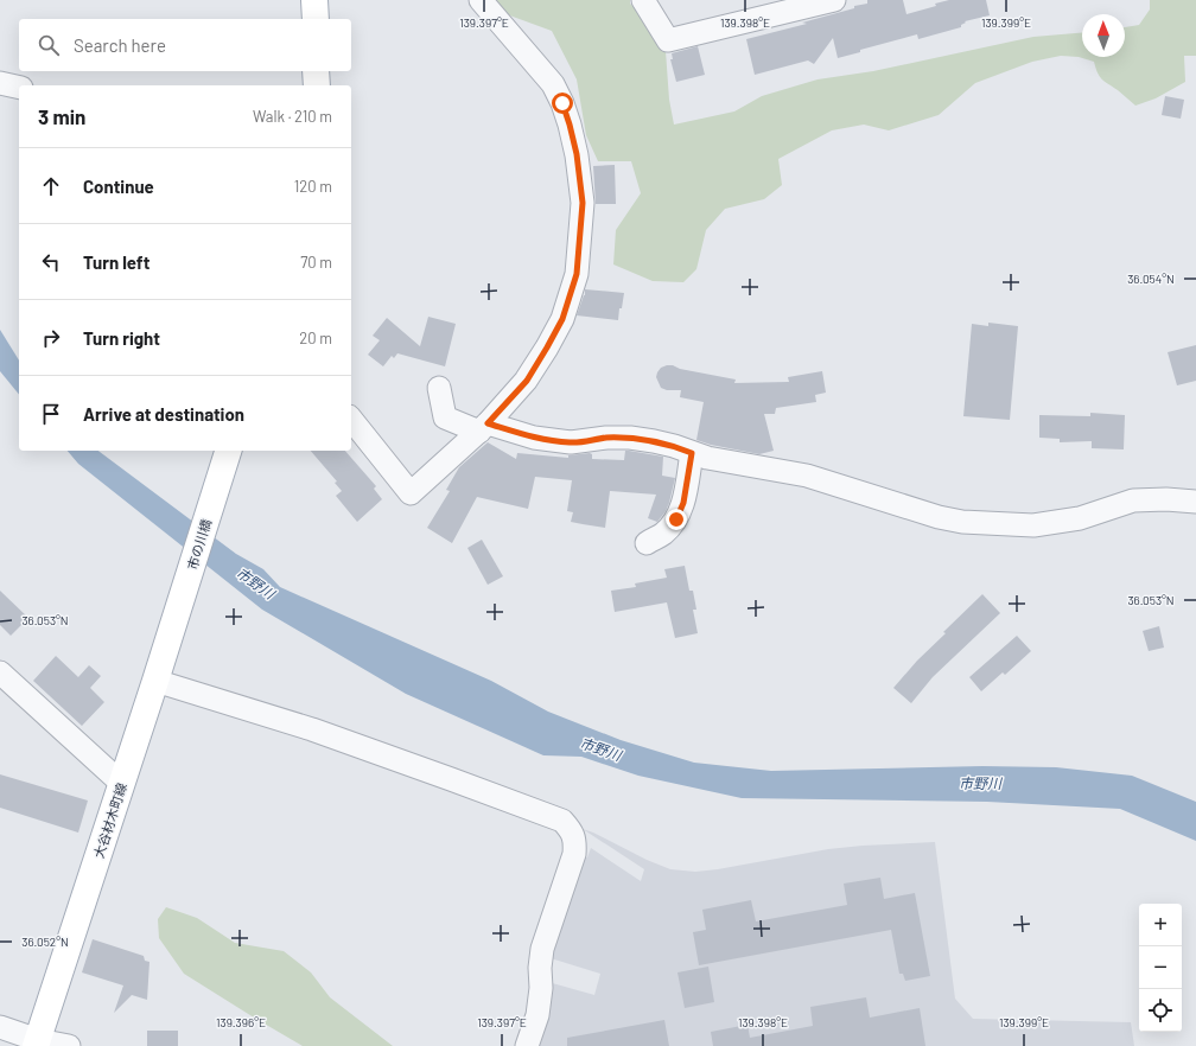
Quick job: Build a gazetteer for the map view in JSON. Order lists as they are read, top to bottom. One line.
{"streets":{"main road":["市の川橋","大谷材木町線"]},"crossings":[["市の川橋","大谷材木町線"]],"water":["市野川"],"north":"top","page":{"search":"Search here","heading":["3 min","Walk · 210 m"],"list":[["Continue","120 m"],["Turn left","70 m"],["Turn right","20 m"],"Arrive at destination"],"map_buttons":["+","−"]},"coordinates":["139.397°E","139.398°E","139.399°E","36.054°N","36.053°N","36.052°N","139.396°E"]}
